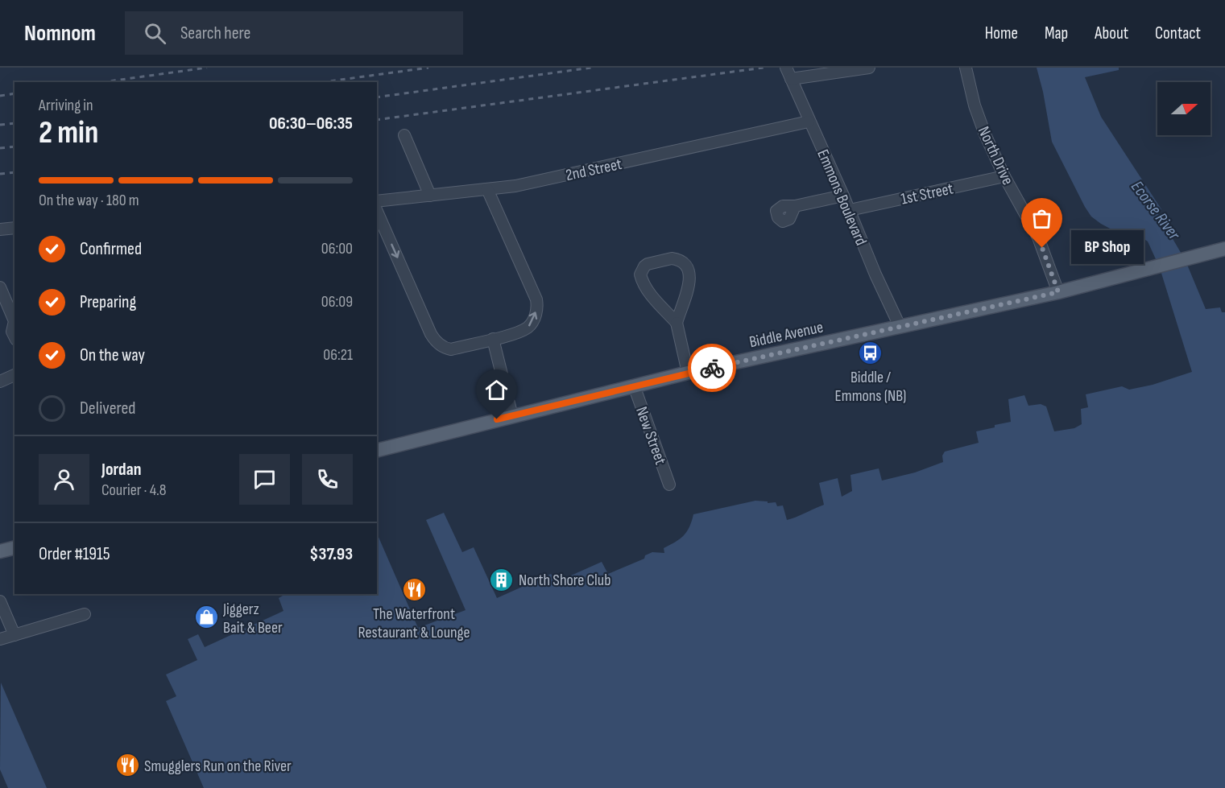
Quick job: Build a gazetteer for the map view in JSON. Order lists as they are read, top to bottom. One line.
{"streets":{"main road":["Biddle Avenue"],"street":["North Drive","2nd Street","1st Street","Emmons Boulevard","New Street"]},"crossings":[["North Drive","1st Street"],["North Drive","Biddle Avenue"],["2nd Street","Emmons Boulevard"],["1st Street","Emmons Boulevard"],["Emmons Boulevard","Biddle Avenue"],["Biddle Avenue","New Street"]],"water":["Ecorse River"],"places":{"other":["BP Shop"],"bus stop":["Biddle / Emmons (NB)"],"building":["North Shore Club"],"restaurant":["The Waterfront Restaurant & Lounge","Smugglers Run on the River"],"shop":["Jiggerz Bait & Beer"]},"north":"right","page":{"header":"Nomnom","search":"Search here","nav":["Home","Map","About","Contact"],"heading":["2 min","Arriving in","06:30–06:35"],"panel":["Jordan","Courier · 4.8","Order #1915","$37.93"],"bar":"On the way · 180 m","list":[["Confirmed","06:00"],["Preparing","06:09"],["On the way","06:21"],"Delivered"],"bubble":"BP Shop"}}
